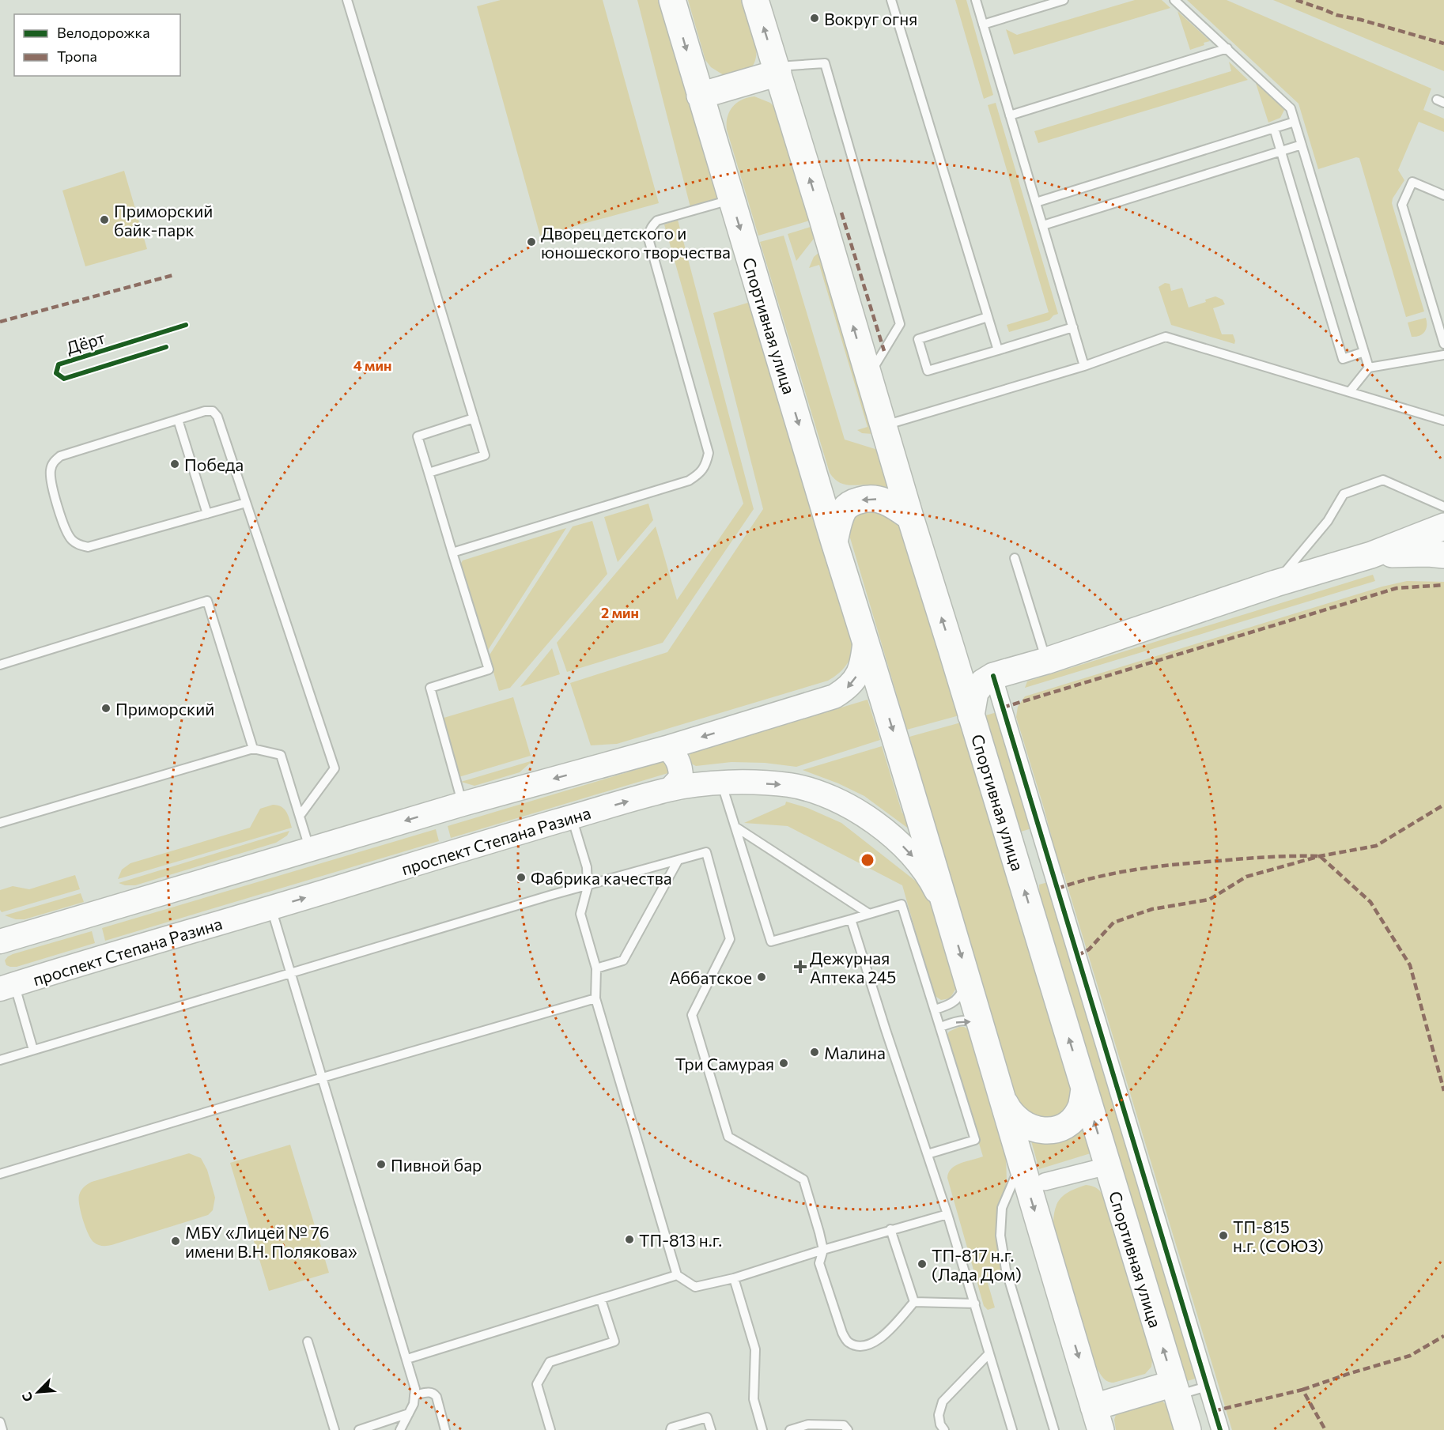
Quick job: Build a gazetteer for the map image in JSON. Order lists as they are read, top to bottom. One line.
{"streets":{"main road":["Спортивная улица","проспект Степана Разина"],"cycle path":["Дёрт"]},"crossings":[["Спортивная улица","проспект Степана Разина"]],"places":{"other":["Вокруг огня","Приморский байк-парк","Дворец детского и юношеского творчества","Победа","Приморский","Фабрика качества","Аббатское","Малина","Три Самурая","Пивной бар","ТП-815 н.г. (СОЮЗ)","ТП-813 н.г.","МБУ «Лицей № 76 имени В.Н. Полякова»","ТП-817 н.г. (Лада Дом)"],"health":["Дежурная Аптека 245"]},"legend":["Велодорожка","Тропа"],"north":"bottom left","rings":["4 мин","2 мин"]}
